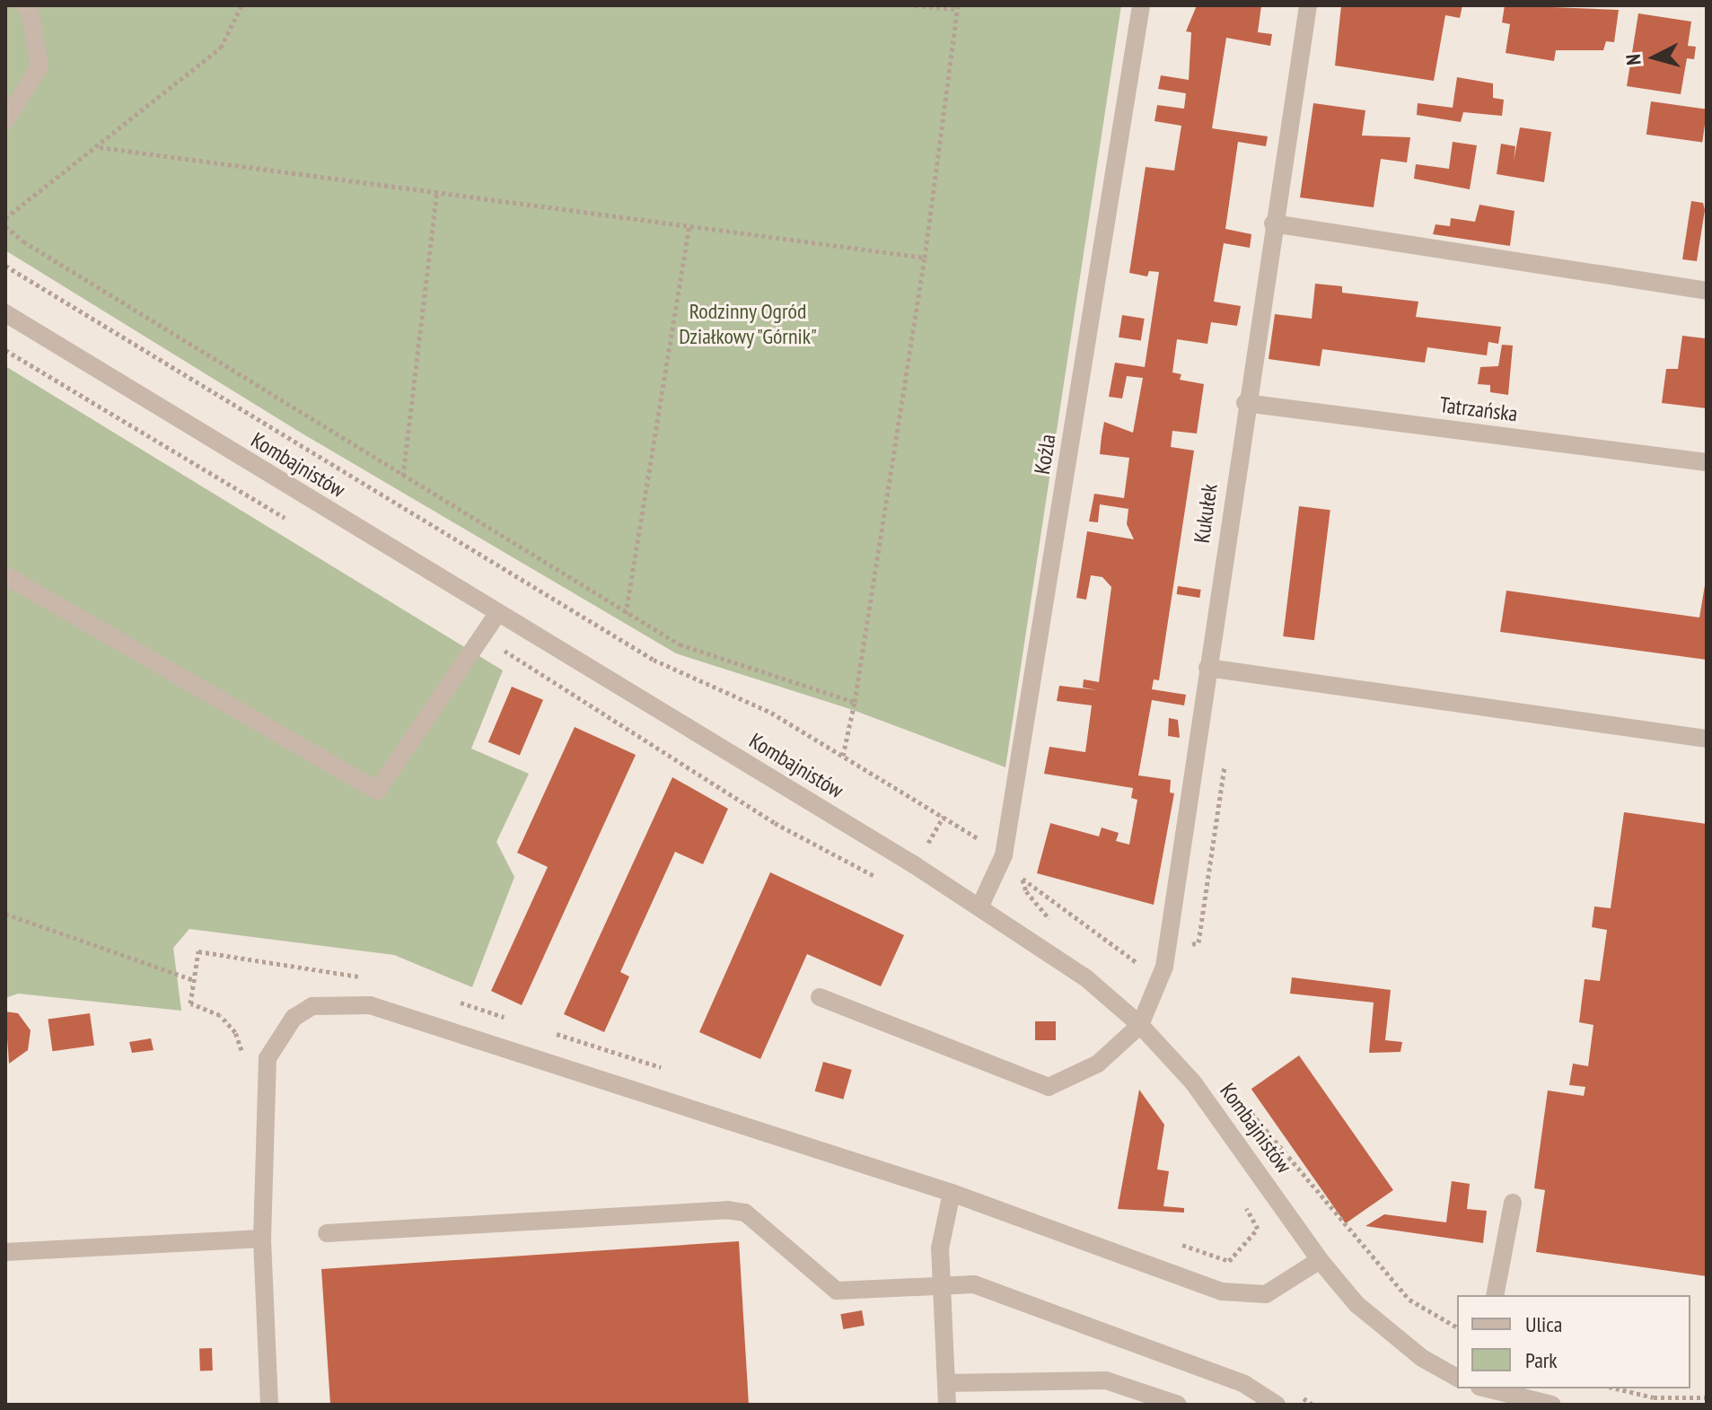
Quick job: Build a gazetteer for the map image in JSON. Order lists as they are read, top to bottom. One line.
{"streets":{"street":["Tatrzańska","Koźla","Kombajnistów","Kukułek"]},"crossings":[["Tatrzańska","Kukułek"],["Koźla","Kombajnistów"],["Kombajnistów","Kukułek"]],"parks":["Rodzinny Ogród Działkowy \"Górnik\""],"legend":["Ulica","Park"],"north":"left"}
